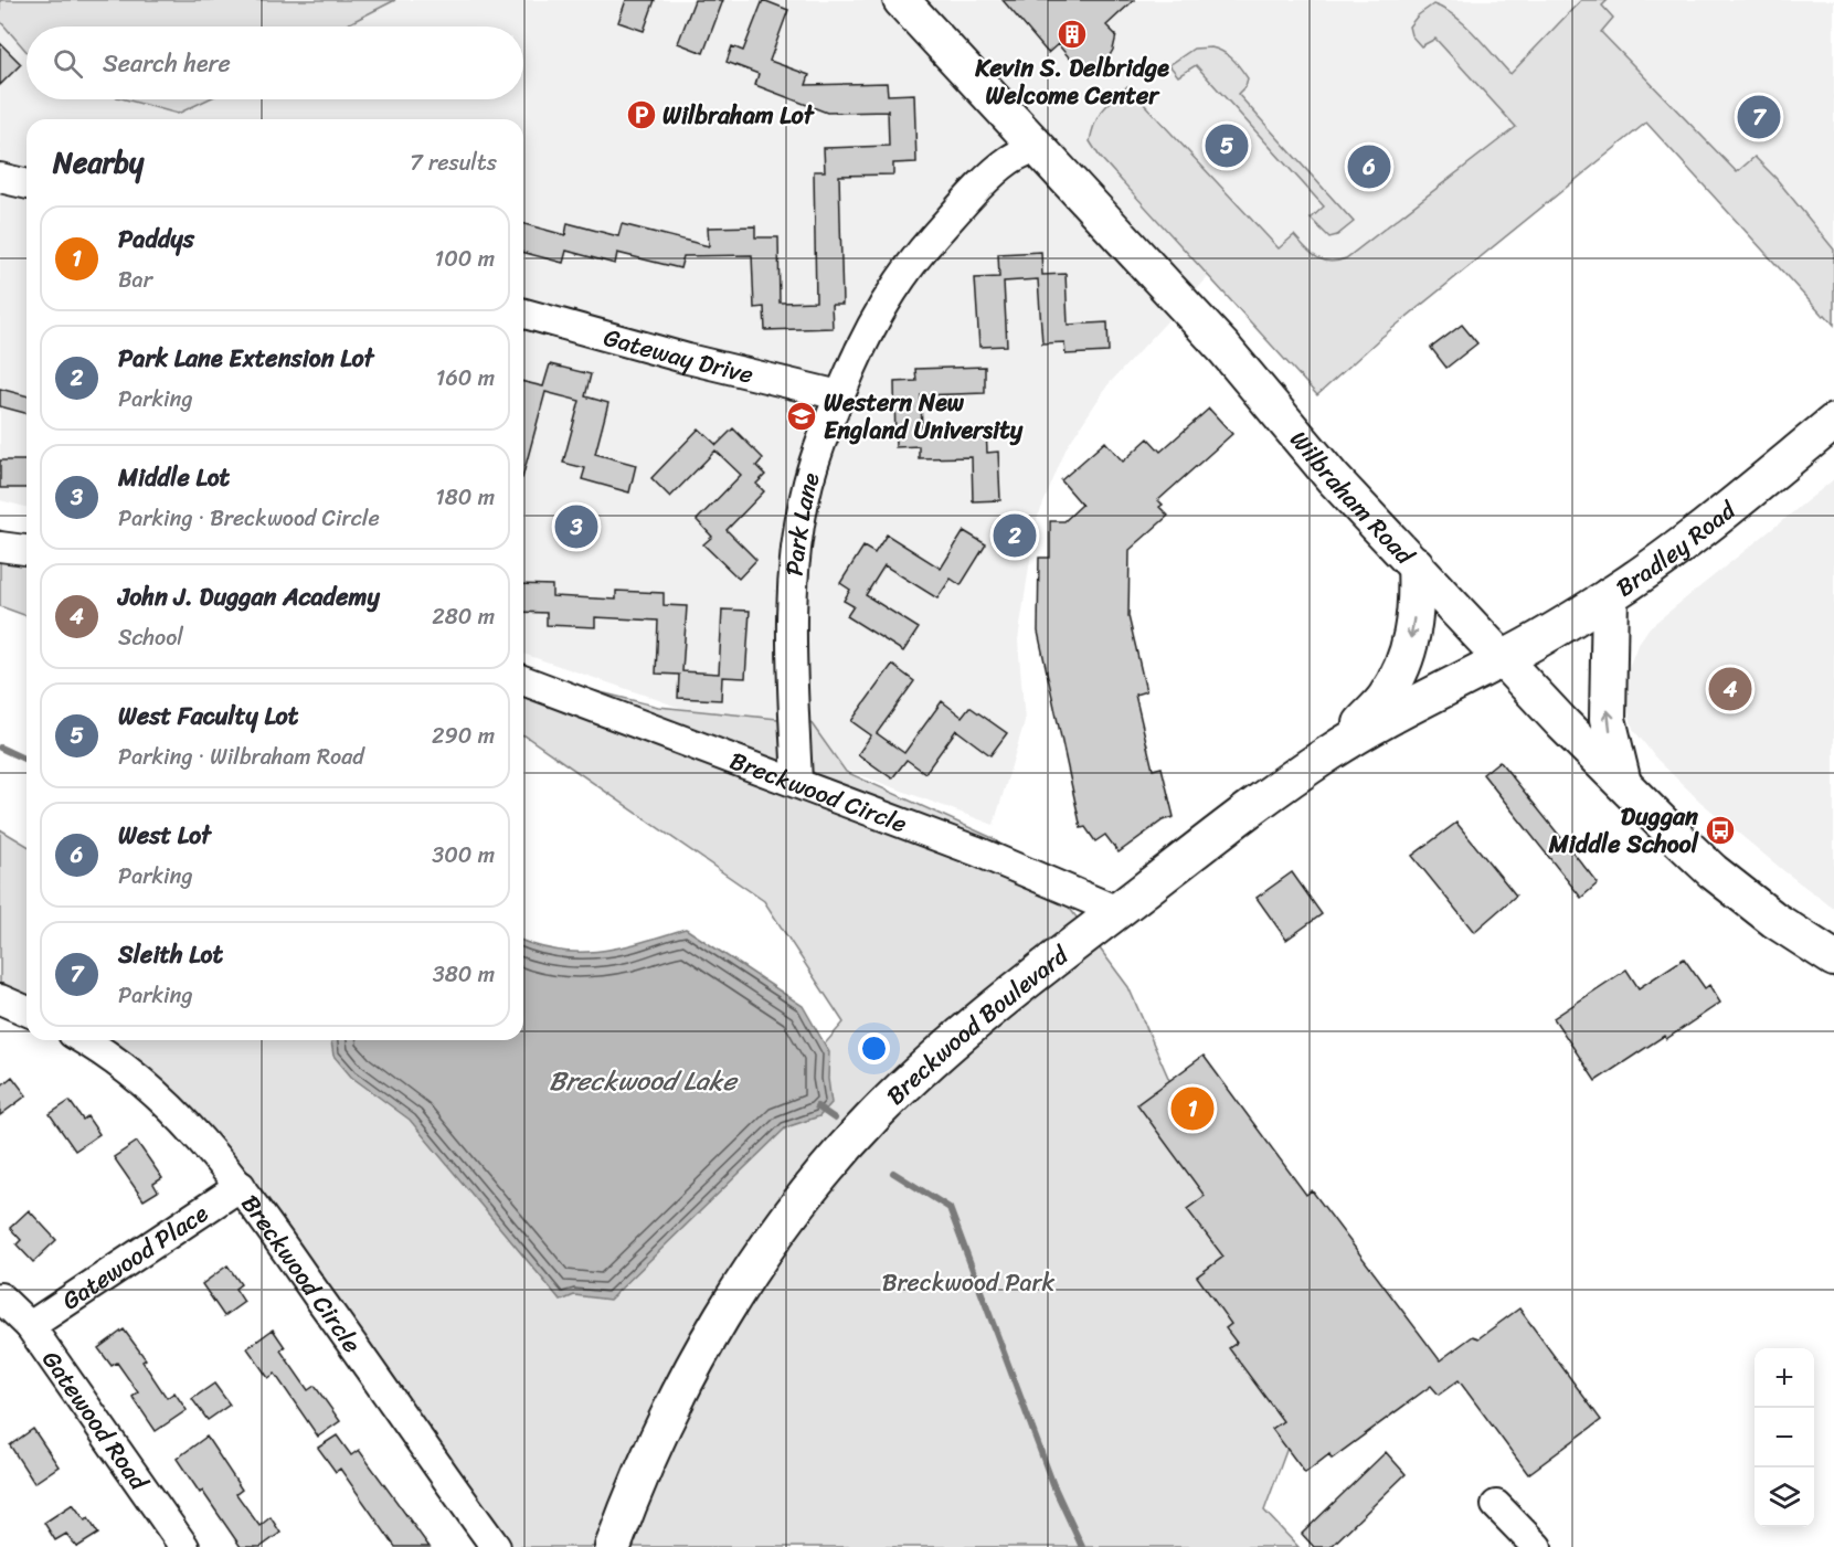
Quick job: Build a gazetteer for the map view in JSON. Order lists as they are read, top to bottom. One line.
{"streets":{"main road":["Wilbraham Road","Bradley Road","Breckwood Boulevard"],"street":["Gateway Drive","Park Lane","Breckwood Circle","Gatewood Place","Gatewood Road"]},"crossings":[["Gateway Drive","Park Lane"],["Wilbraham Road","Park Lane"],["Wilbraham Road","Bradley Road"],["Wilbraham Road","Breckwood Boulevard"],["Park Lane","Breckwood Circle"],["Bradley Road","Breckwood Boulevard"],["Breckwood Circle","Breckwood Boulevard"],["Breckwood Circle","Gatewood Place"],["Gatewood Place","Gatewood Road"]],"water":["Breckwood Lake"],"parks":["Breckwood Park"],"places":{"building":["Kevin S. Delbridge Welcome Center"],"parking":["Wilbraham Lot"],"school or university":["Western New England University"],"bus stop":["Duggan Middle School"]},"page":{"search":"Search here","pins":["7","5","6","3","2","4","1"],"heading":["Nearby","7 results"],"list":[{"mark":"1","name":"Paddys","note":"Bar","value":"100 m"},{"mark":"2","name":"Park Lane Extension Lot","note":"Parking","value":"160 m"},{"mark":"3","name":"Middle Lot","note":"Parking · Breckwood Circle","value":"180 m"},{"mark":"4","name":"John J. Duggan Academy","note":"School","value":"280 m"},{"mark":"5","name":"West Faculty Lot","note":"Parking · Wilbraham Road","value":"290 m"},{"mark":"6","name":"West Lot","note":"Parking","value":"300 m"},{"mark":"7","name":"Sleith Lot","note":"Parking","value":"380 m"}],"map_buttons":["+","−"]}}
